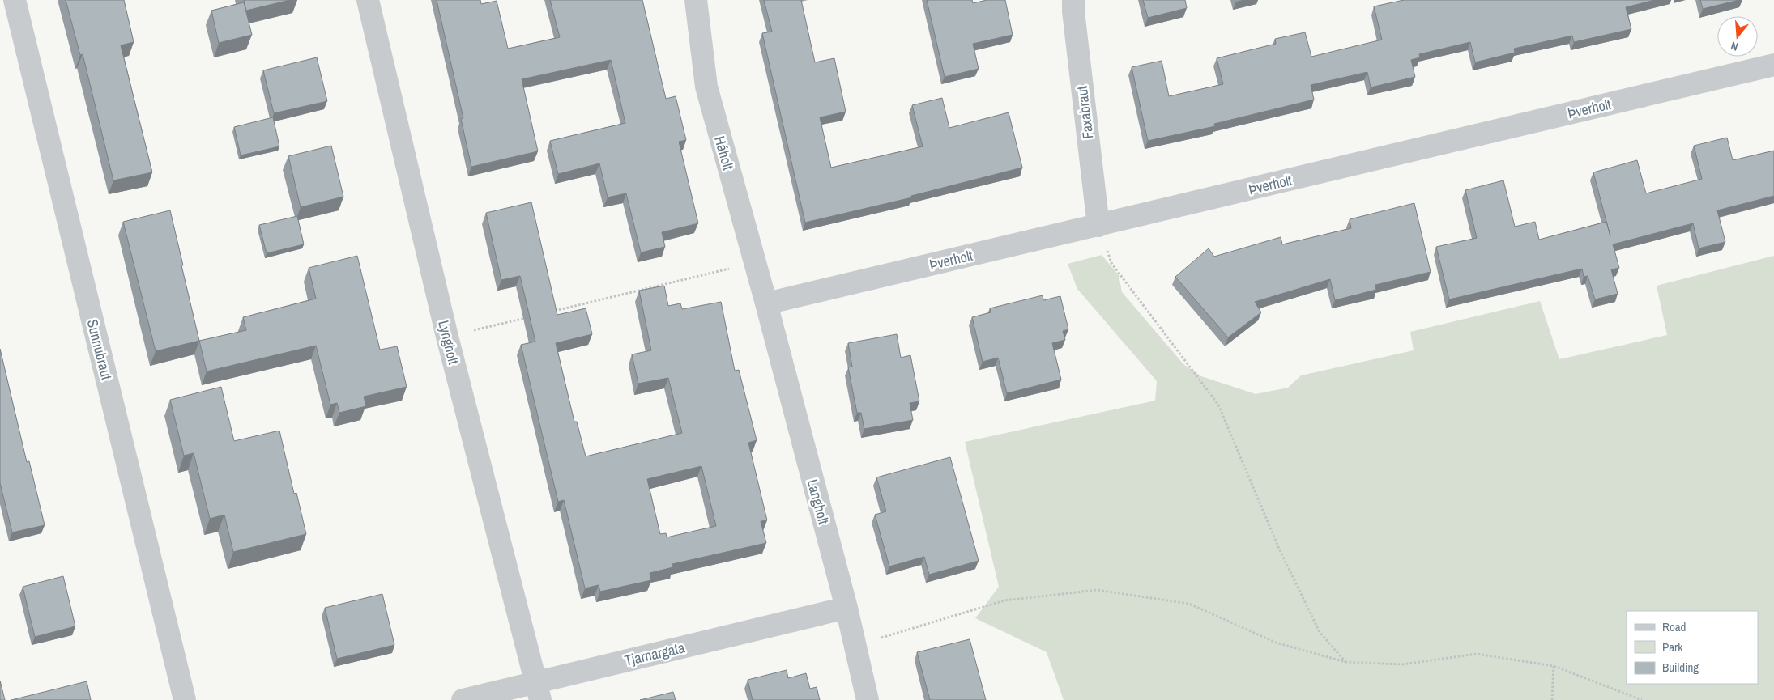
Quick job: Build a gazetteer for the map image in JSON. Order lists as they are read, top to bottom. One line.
{"streets":{"street":["Þverholt","Faxabraut","Háholt","Lyngholt","Sunnubraut","Langholt","Tjarnargata"]},"crossings":[["Þverholt","Faxabraut"],["Þverholt","Háholt"],["Þverholt","Langholt"],["Háholt","Langholt"],["Lyngholt","Tjarnargata"],["Langholt","Tjarnargata"]],"legend":["Road","Park","Building"],"north":"bottom"}
